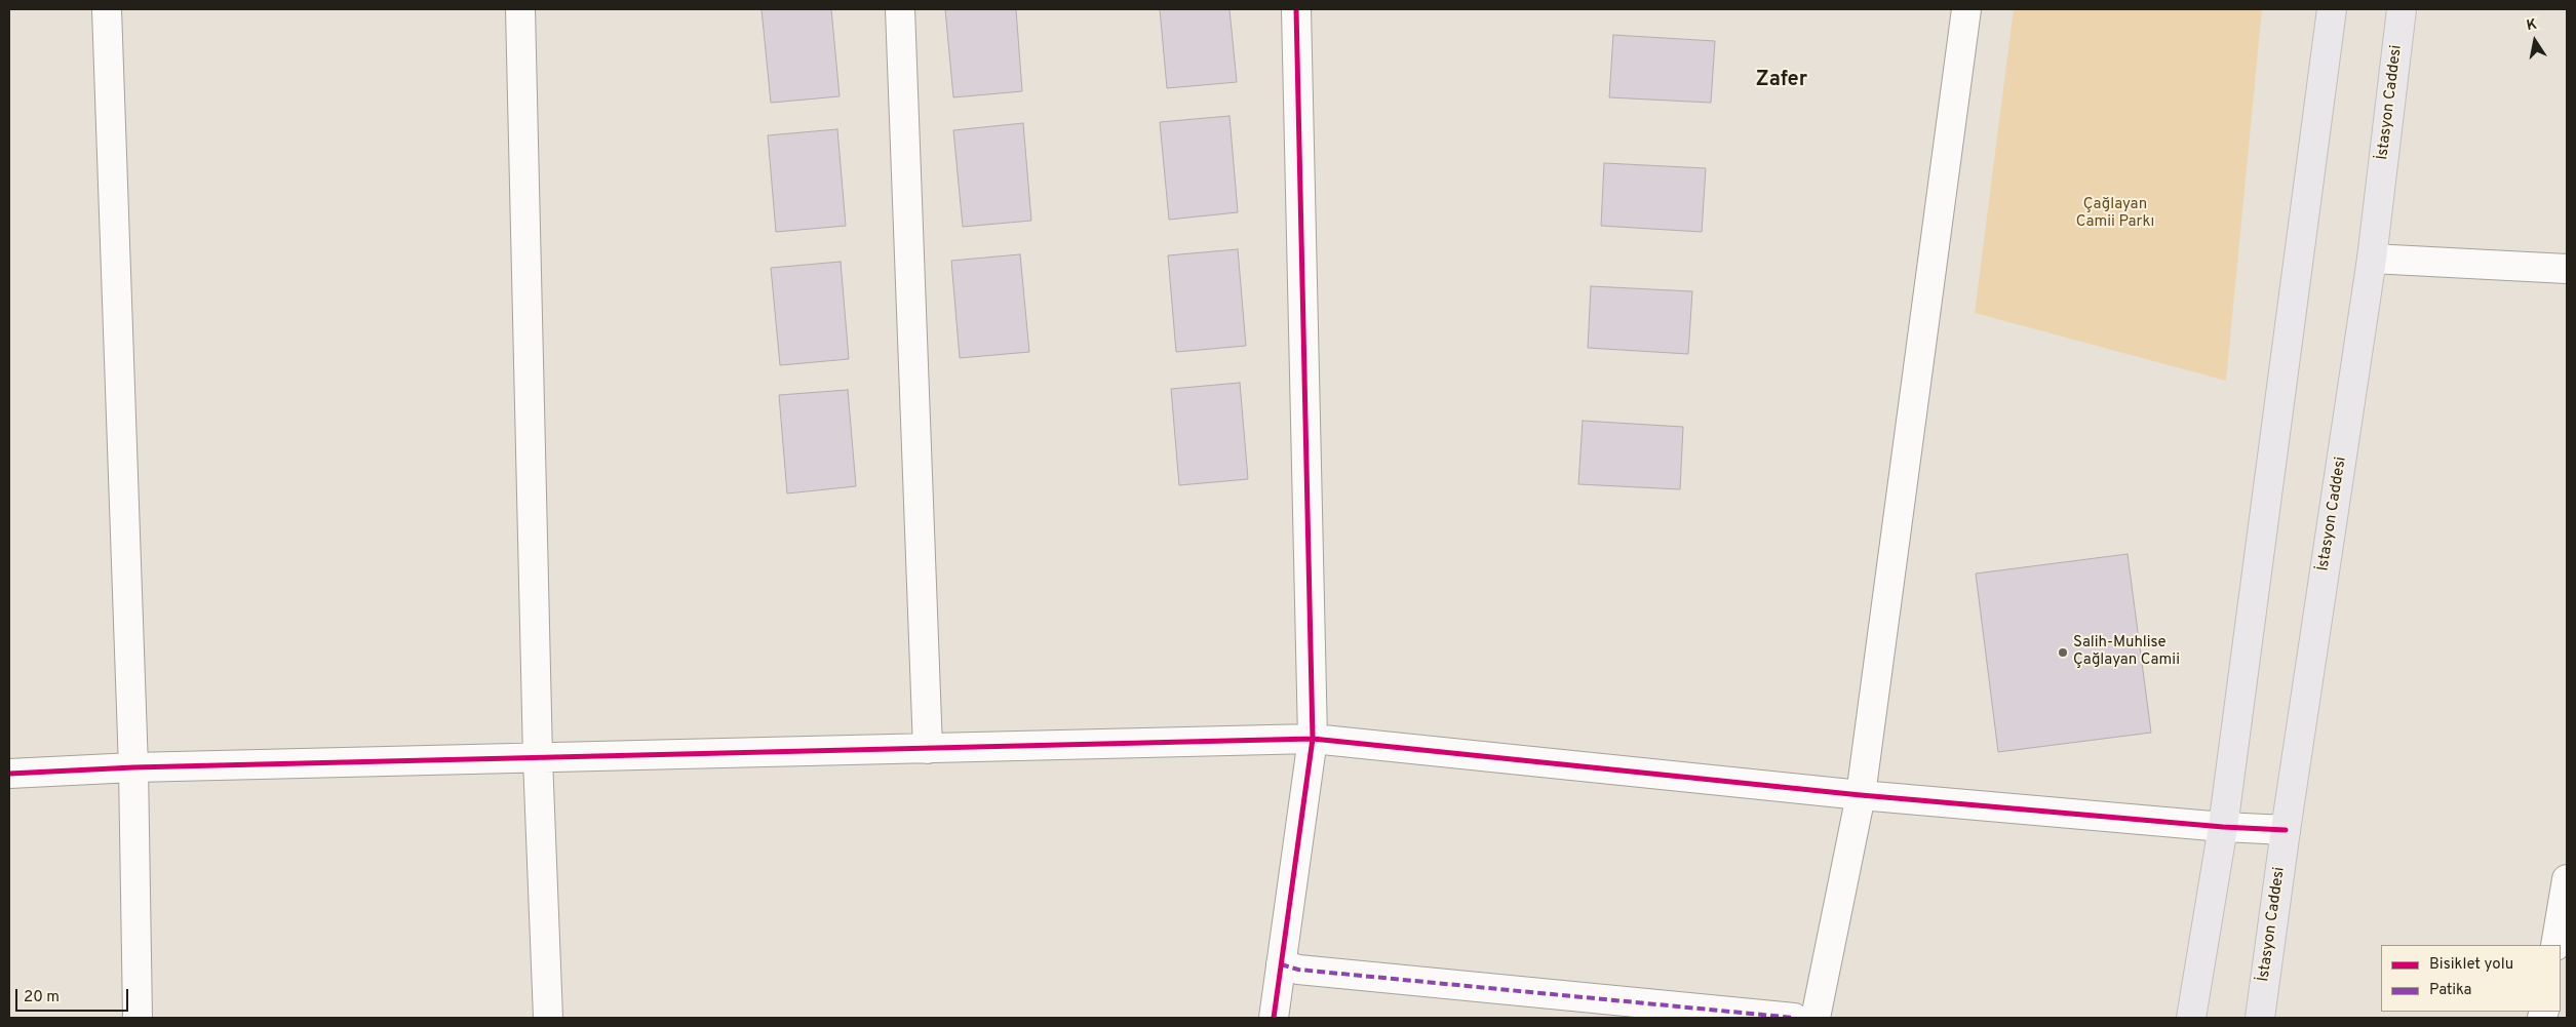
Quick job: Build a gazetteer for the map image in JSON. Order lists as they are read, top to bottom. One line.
{"streets":{"main road":["İstasyon Caddesi"]},"districts":["Zafer"],"parks":["Çağlayan Camii Parkı"],"places":["Salih-Muhlise Çağlayan Camii"],"legend":["Bisiklet yolu","Patika"],"scale_bar":"20 m","north":"top"}
